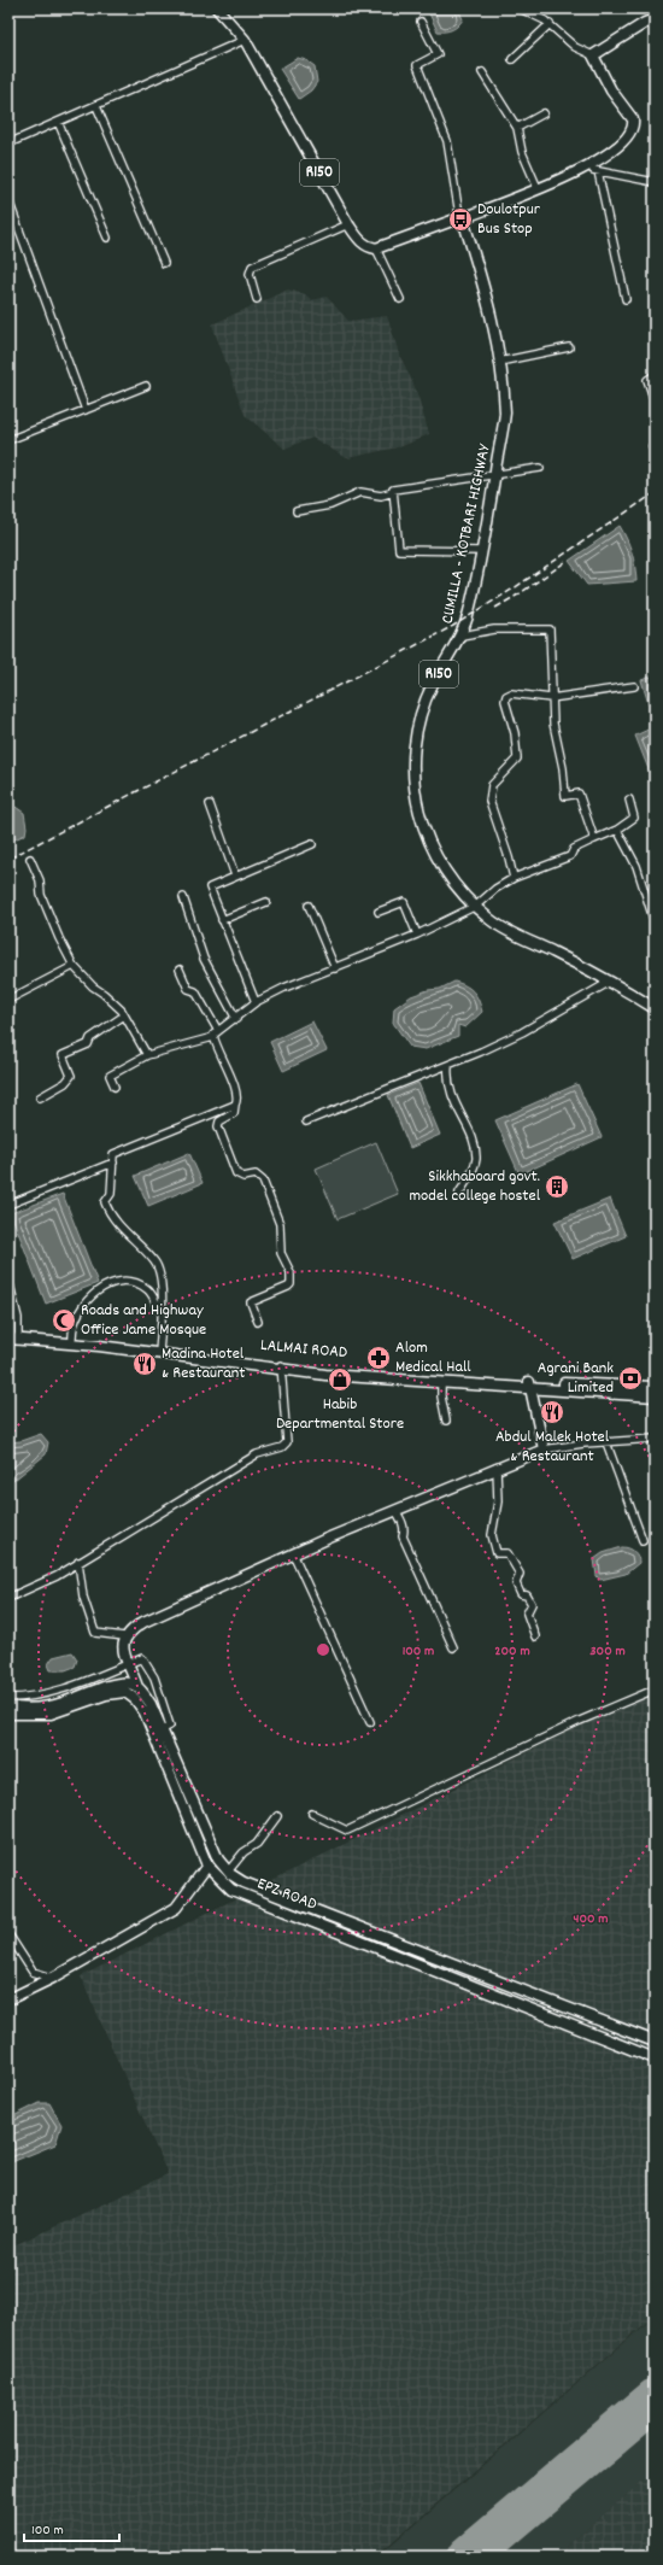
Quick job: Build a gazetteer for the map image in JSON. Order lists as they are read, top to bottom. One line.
{"streets":{"main road":["R150","CUMILLA - KOTBARI HIGHWAY","LALMAI ROAD","EPZ ROAD"]},"crossings":[["R150","CUMILLA - KOTBARI HIGHWAY"]],"places":{"bus stop":["Doulotpur Bus Stop"],"building":["Sikkhaboard govt. model college hostel"],"mosque":["Roads and Highway Office Jame Mosque"],"pharmacy":["Alom Medical Hall"],"restaurant":["Madina Hotel & Restaurant","Abdul Malek Hotel & Restaurant"],"bank":["Agrani Bank Limited"],"shop":["Habib Departmental Store"]},"scale_bar":"100 m","rings":["100 m","200 m","300 m","400 m"]}
